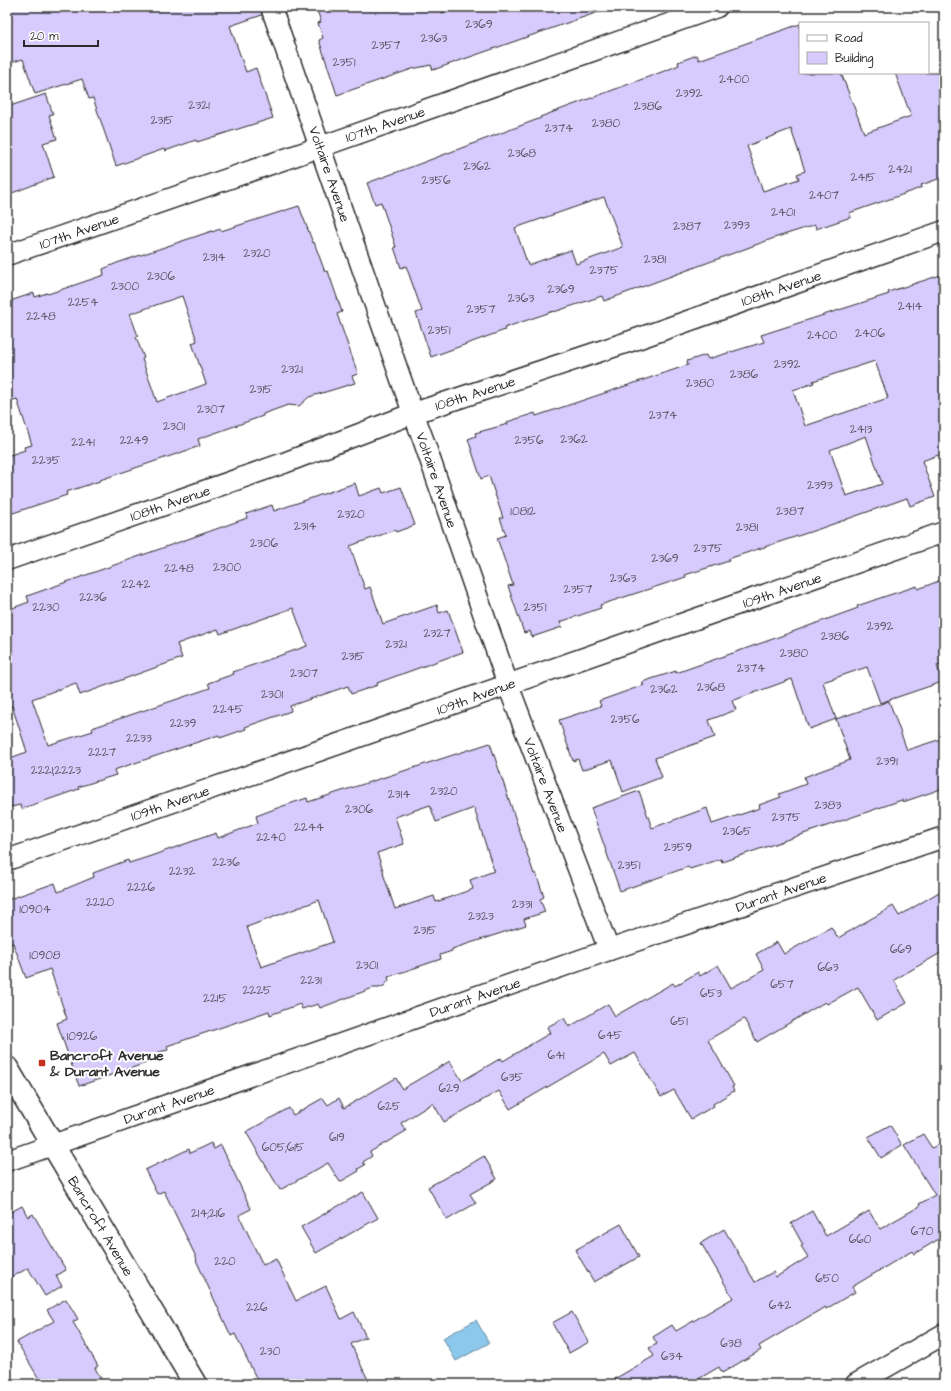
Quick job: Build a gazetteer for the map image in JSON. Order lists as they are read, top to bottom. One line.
{"streets":{"main road":["Bancroft Avenue"],"street":["107th Avenue","Voltaire Avenue","108th Avenue","109th Avenue","Durant Avenue"]},"crossings":[["107th Avenue","Voltaire Avenue"],["Voltaire Avenue","108th Avenue"],["Voltaire Avenue","109th Avenue"],["Voltaire Avenue","Durant Avenue"],["Durant Avenue","Bancroft Avenue"]],"places":{"transit":["Bancroft Avenue & Durant Avenue"]},"house_numbers":["2369","2363","2357","2351","2400","2392","2321","2386","2315","2380","2374","2368","2362","2421","2415","2356","2407","2401","2393","2387","2320","2314","2381","2375","2306","2300","2369","2363","2254","2414","2357","2248","2351","2406","2400","2392","2321","2386","2380","2315","2307","2374","2301","2413","2362","2249","2356","2241","2235","2393","10812","2387","2320","2314","2381","2306","2375","2369","2300","2248","2363","2242","2357","2236","2230","2351","2392","2327","2386","2321","2380","2315","2374","2307","2368","2362","2301","2245","2356","2239","2233","2227","2391","2221;2223","2320","2314","2383","2306","2375","2244","2365","2240","2359","2236","2351","2232","2226","2220","2331","10904","2323","2315","669","10908","2301","663","2231","657","2225","653","2215","651","645","10926","641","635","629","625","619","605;615","214;216","670","660","220","650","642","226","638","230","634"],"legend":["Road","Building"],"scale_bar":"20 m"}
